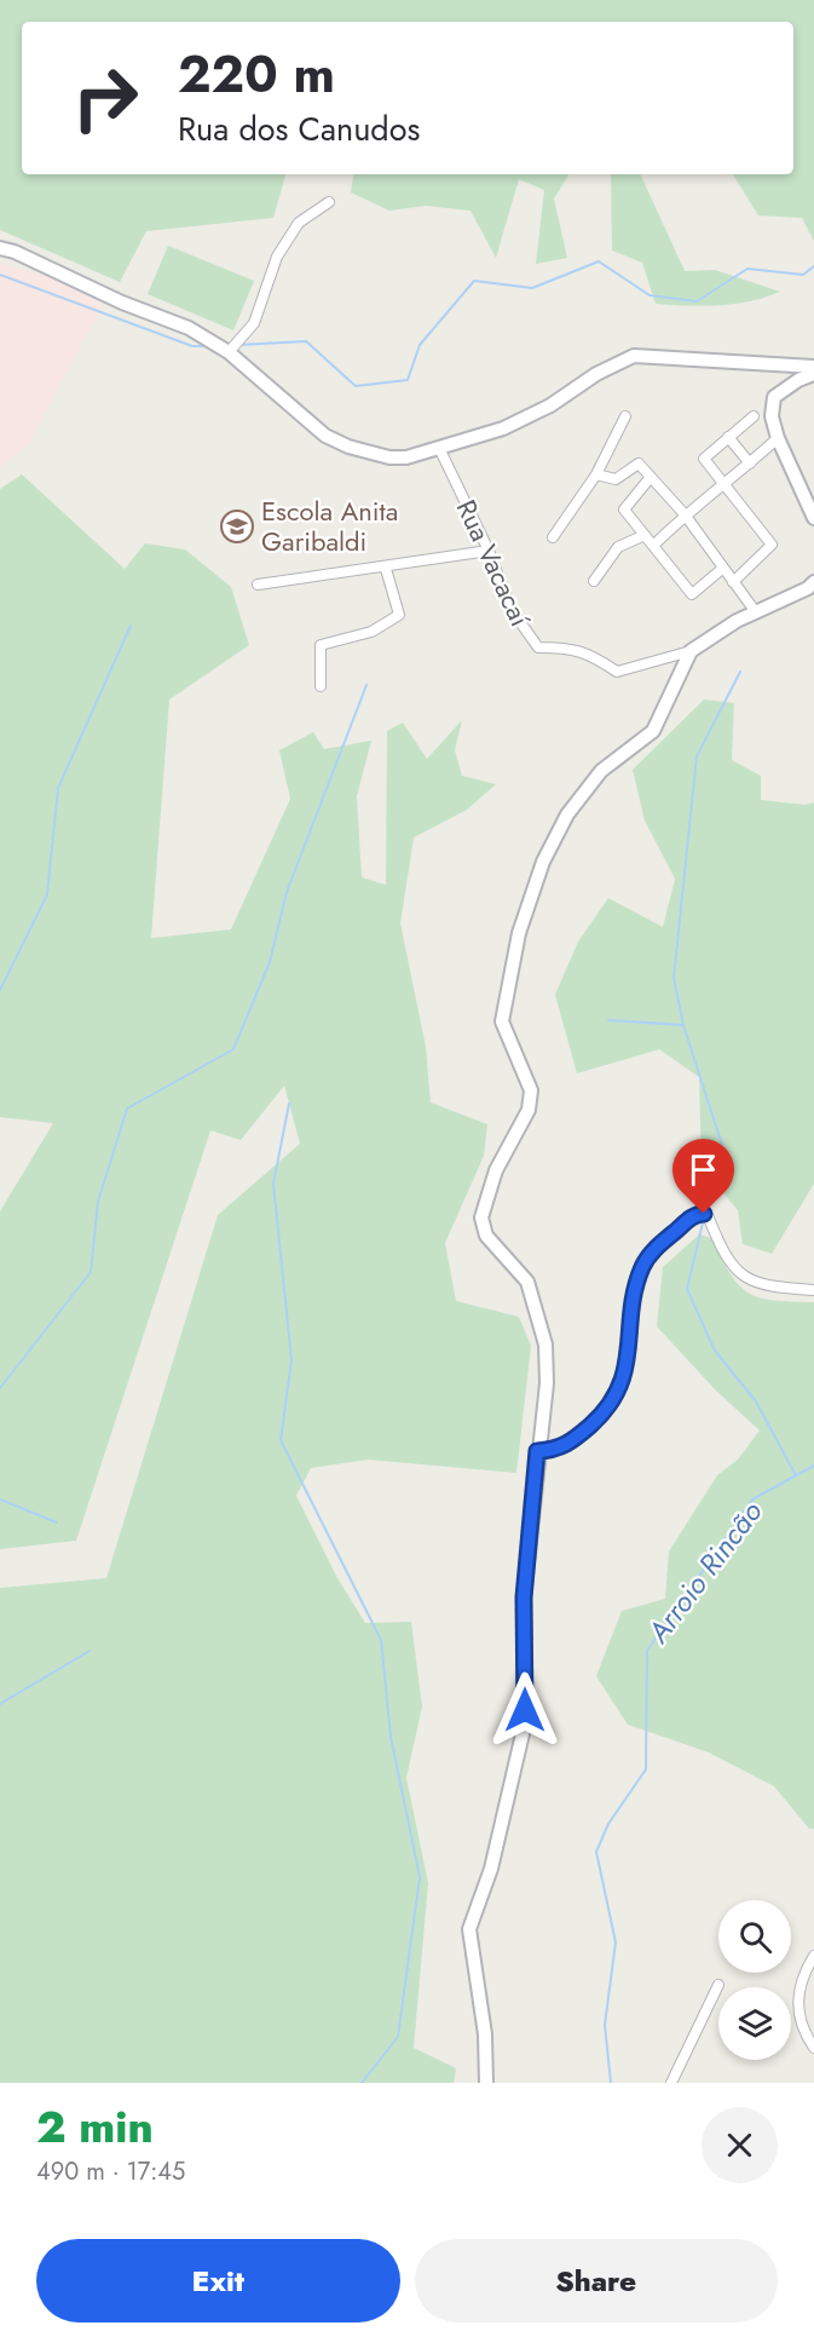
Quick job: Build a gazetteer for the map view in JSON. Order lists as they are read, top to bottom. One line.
{"streets":{"street":["Rua Vacacaí"]},"water":["Arroio Rincão"],"places":{"school or university":["Escola Anita Garibaldi"]},"page":{"turn":["220 m","Rua dos Canudos"],"heading":["2 min","490 m · 17:45"],"buttons":["Exit","Share"]}}
